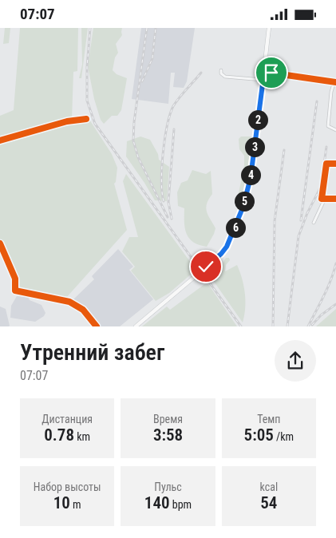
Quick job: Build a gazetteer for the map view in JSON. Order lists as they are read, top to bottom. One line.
{"page":{"status":"07:07","pins":["2","3","4","5","6"],"heading":["Утренний забег","07:07"],"stats":[["Дистанция","0.78 km"],["Время","3:58"],["Темп","5:05 /km"],["Набор высоты","10 m"],["Пульс","140 bpm"],["kcal","54"]]}}
